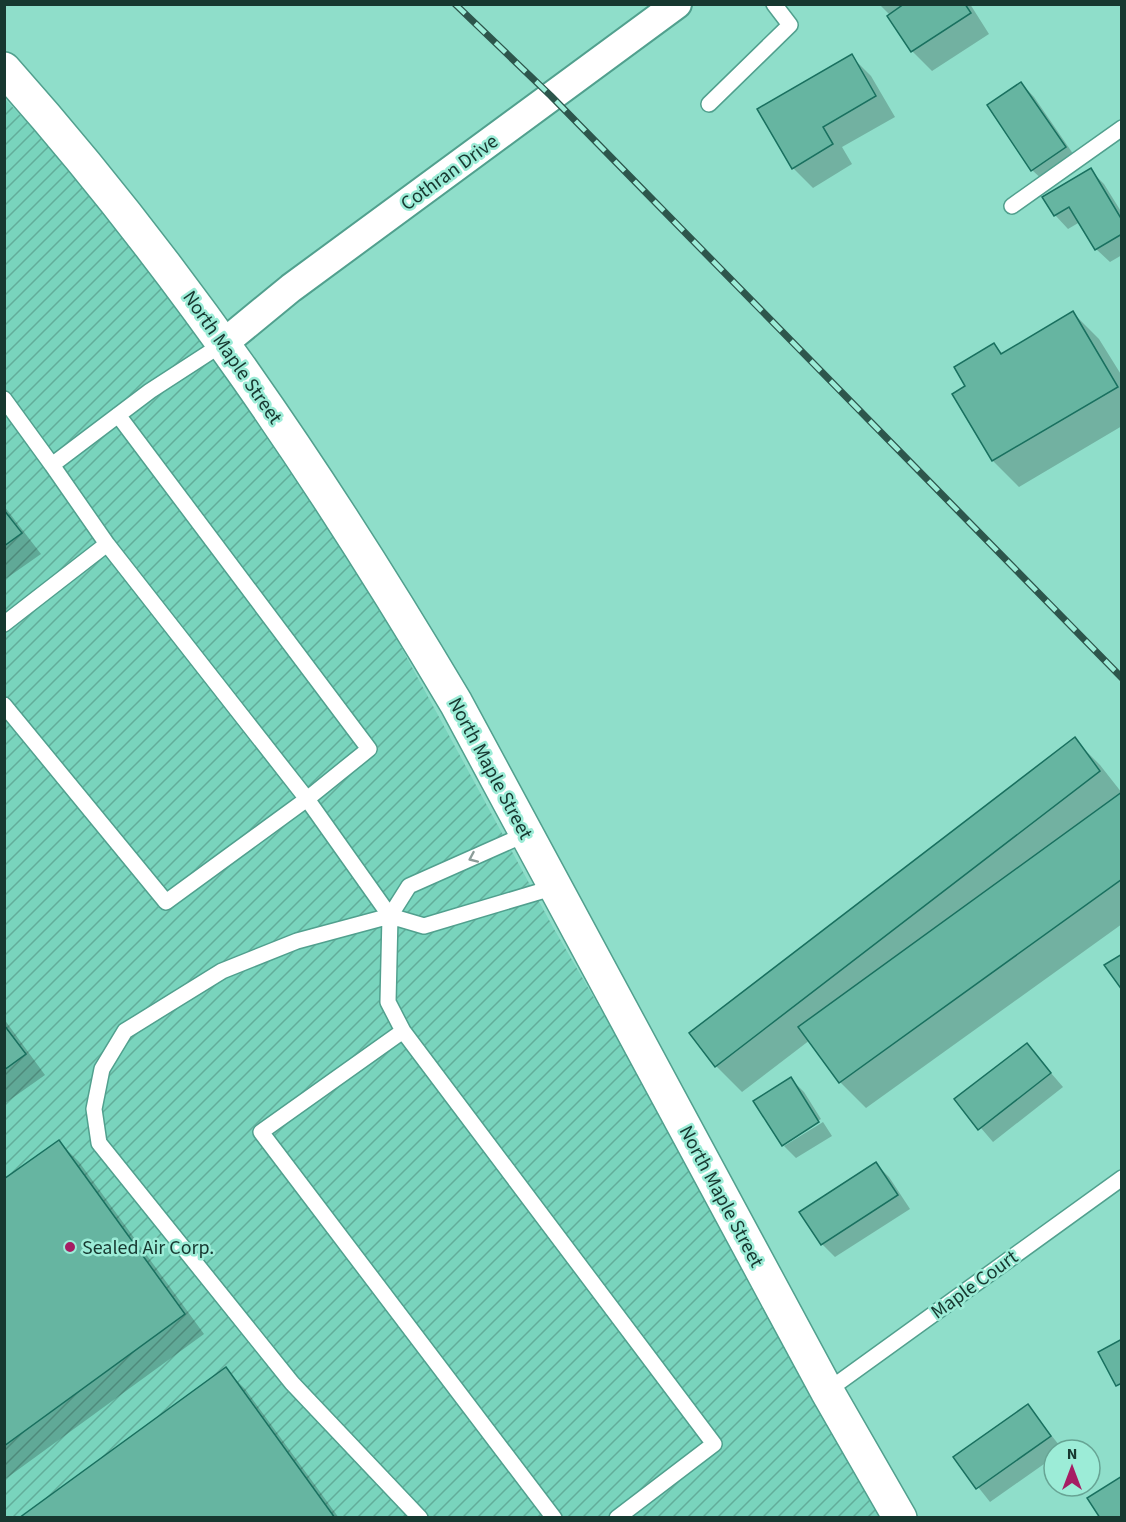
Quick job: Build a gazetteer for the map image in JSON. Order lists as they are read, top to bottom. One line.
{"streets":{"street":["Cothran Drive","North Maple Street"],"lane":["Maple Court"]},"crossings":[["Cothran Drive","North Maple Street"],["North Maple Street","Maple Court"]],"places":["Sealed Air Corp."],"north":"top"}
